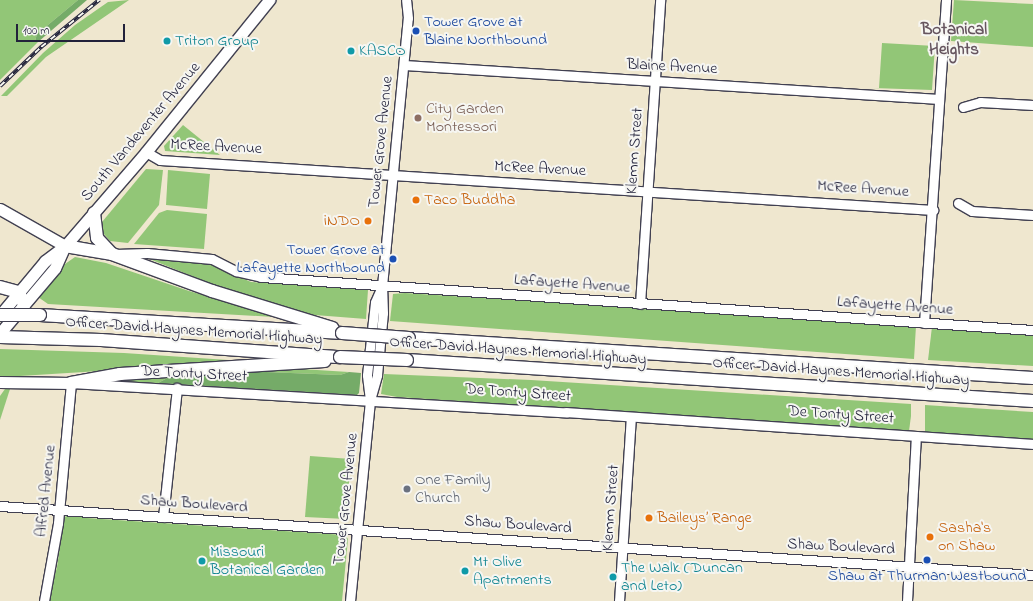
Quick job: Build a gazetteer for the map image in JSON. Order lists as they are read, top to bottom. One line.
{"streets":{"highway":["Officer David Haynes Memorial Highway"],"main road":["South Vandeventer Avenue","De Tonty Street"],"street":["Blaine Avenue","Tower Grove Avenue","McRee Avenue","Klemm Street","Lafayette Avenue","Alfred Avenue","Shaw Boulevard"]},"crossings":[["Blaine Avenue","Tower Grove Avenue"],["Blaine Avenue","Klemm Street"],["South Vandeventer Avenue","McRee Avenue"],["South Vandeventer Avenue","Officer David Haynes Memorial Highway"],["Tower Grove Avenue","McRee Avenue"],["Tower Grove Avenue","Lafayette Avenue"],["Tower Grove Avenue","De Tonty Street"],["Tower Grove Avenue","Shaw Boulevard"],["McRee Avenue","Klemm Street"],["Klemm Street","Lafayette Avenue"],["Klemm Street","De Tonty Street"],["Klemm Street","Shaw Boulevard"],["De Tonty Street","Alfred Avenue"],["Alfred Avenue","Shaw Boulevard"]],"districts":["Botanical Heights"],"places":["Tower Grove at Blaine Northbound","Triton Group","KASCO","City Garden Montessori","Taco Buddha","iNDO","Tower Grove at Lafayette Northbound","One Family Church","Baileys’ Range","Sasha's on Shaw","Shaw at Thurman Westbound","Missouri Botanical Garden","Mt Olive Apartments","The Walk (Duncan and Leto)"],"scale_bar":"100 m"}
